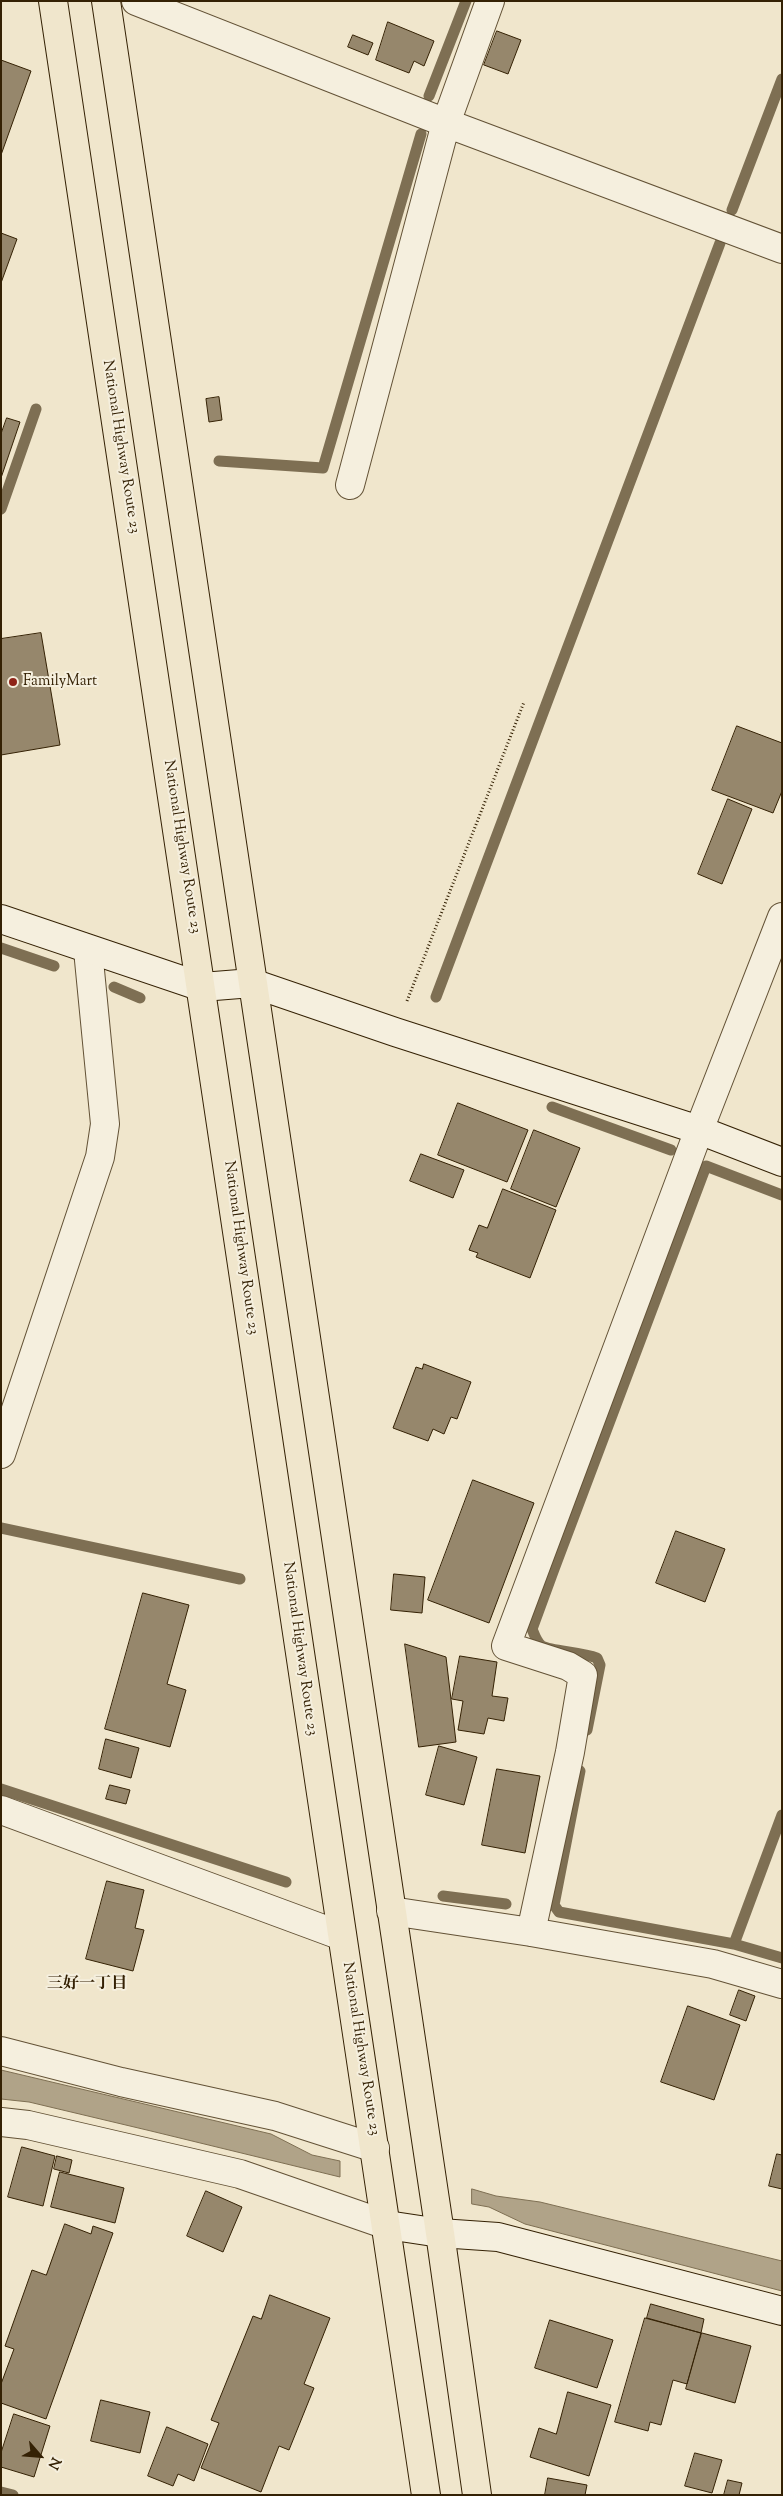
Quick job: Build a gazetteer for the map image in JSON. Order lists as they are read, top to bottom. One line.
{"streets":{"highway":["National Highway Route 23"]},"districts":["三好一丁目"],"places":["FamilyMart"],"north":"bottom right"}
